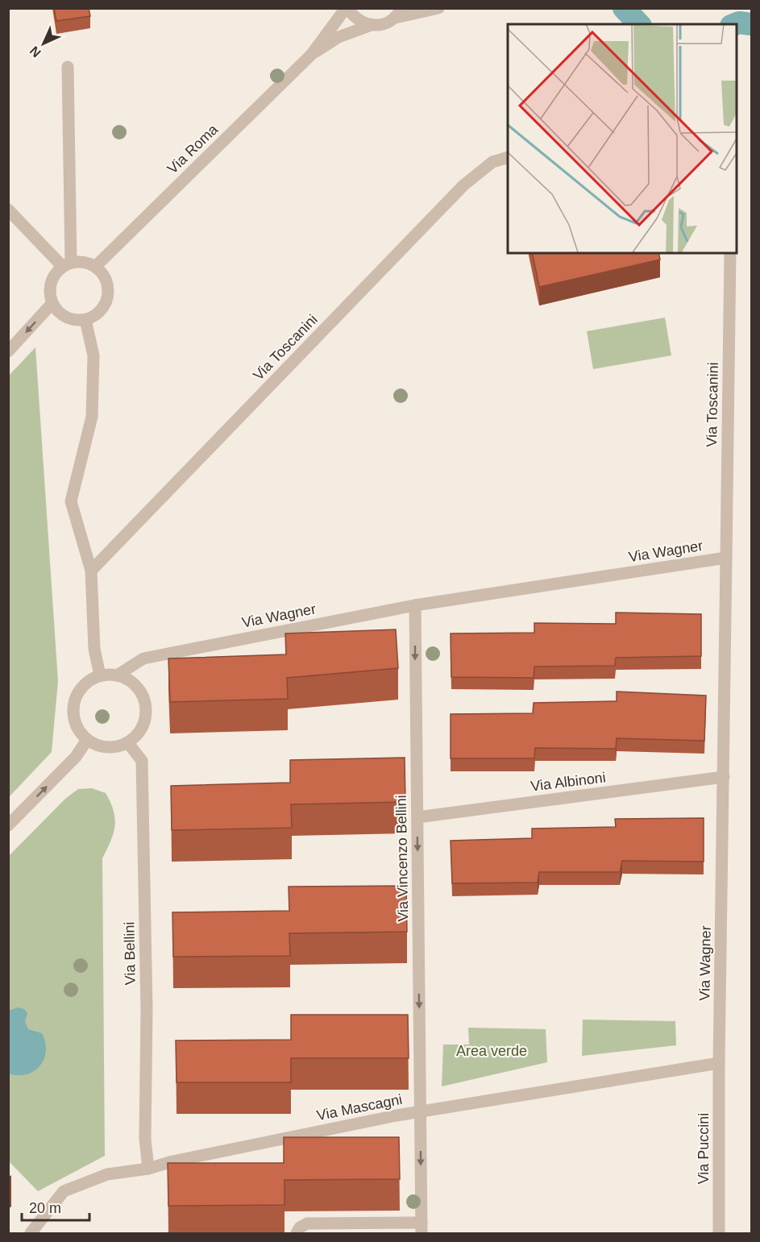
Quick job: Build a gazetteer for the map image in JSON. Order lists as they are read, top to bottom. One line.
{"streets":{"street":["Via Roma","Via Toscanini","Via Wagner","Via Albinoni","Via Vincenzo Bellini","Via Bellini","Via Mascagni","Via Puccini"]},"crossings":[["Via Toscanini","Via Wagner"],["Via Wagner","Via Albinoni"],["Via Wagner","Via Vincenzo Bellini"],["Via Wagner","Via Bellini"],["Via Wagner","Via Mascagni"],["Via Wagner","Via Puccini"],["Via Albinoni","Via Vincenzo Bellini"],["Via Vincenzo Bellini","Via Mascagni"],["Via Bellini","Via Mascagni"],["Via Mascagni","Via Puccini"]],"one_way":["Via Vincenzo Bellini"],"parks":["Area verde"],"scale_bar":"20 m","north":"bottom left"}
